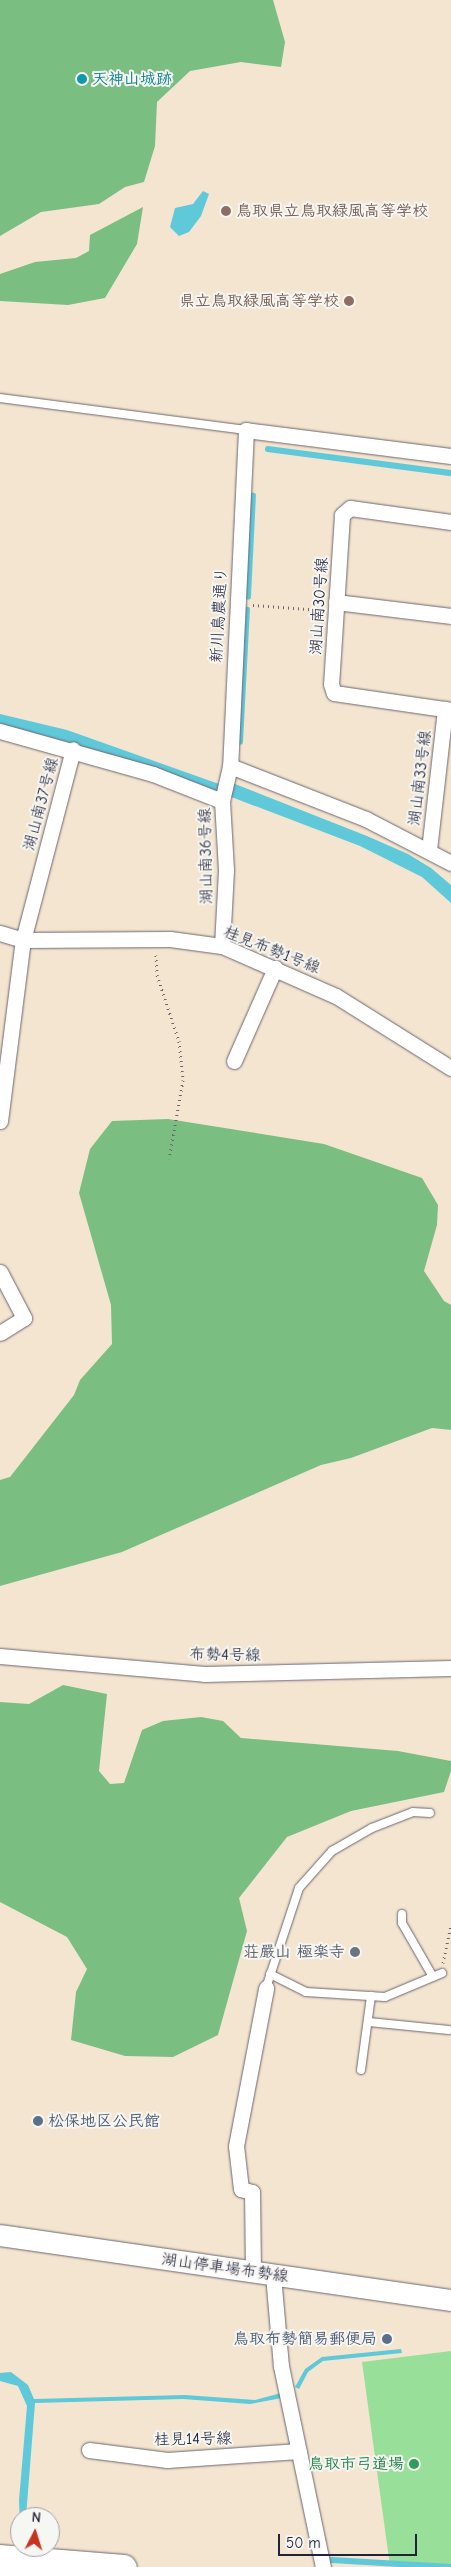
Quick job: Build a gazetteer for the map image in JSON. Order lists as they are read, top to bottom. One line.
{"streets":{"main road":["湖山停車場布勢線"],"street":["湖山南30号線","新川鳥農通り","湖山南33号線","湖山南37号線","湖山南36号線","桂見布勢1号線","布勢4号線","桂見14号線"]},"crossings":[["湖山南30号線","湖山南33号線"],["新川鳥農通り","湖山南36号線"],["湖山南37号線","桂見布勢1号線"],["湖山南36号線","桂見布勢1号線"]],"places":["天神山城跡","鳥取県立鳥取緑風高等学校","県立鳥取緑風高等学校","荘嚴山 極楽寺","松保地区公民館","鳥取布勢簡易郵便局","鳥取市弓道場"],"scale_bar":"50 m","north":"top"}
